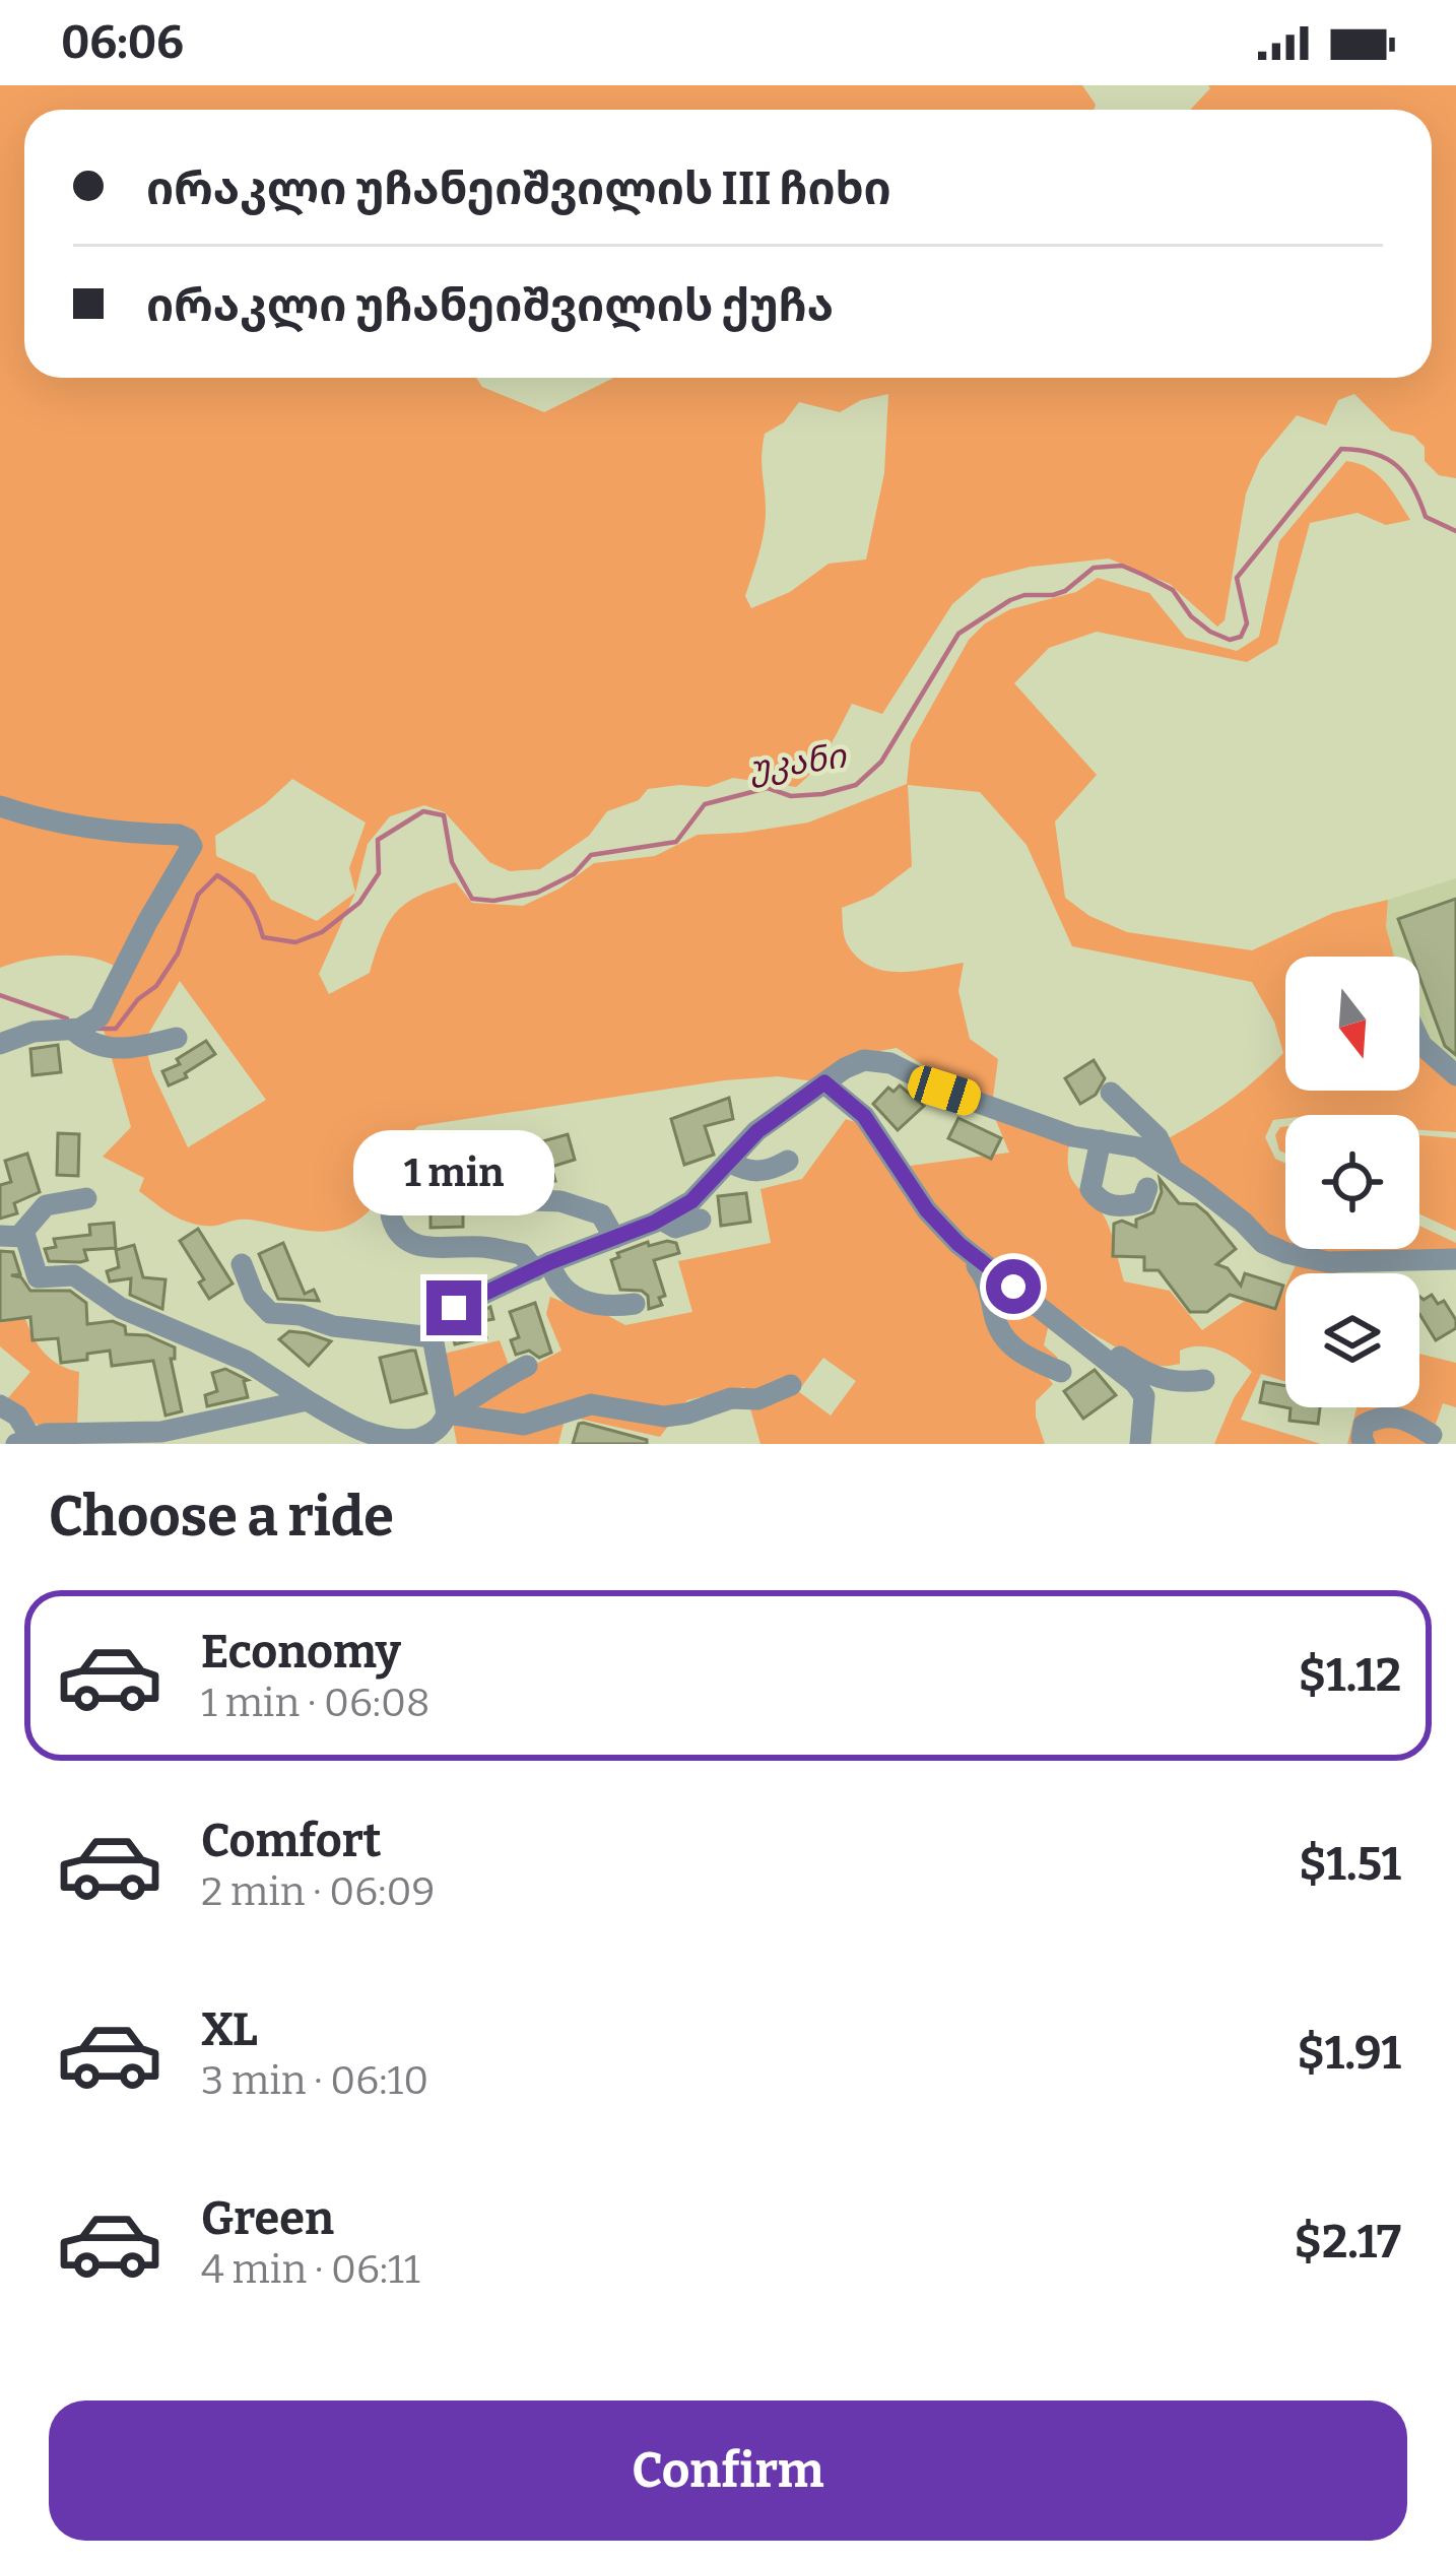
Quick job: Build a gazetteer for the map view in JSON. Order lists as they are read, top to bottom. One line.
{"water":["უკანი"],"north":"bottom","page":{"status":"06:06","banner":["ირაკლი უჩანეიშვილის III ჩიხი","ირაკლი უჩანეიშვილის ქუჩა"],"bubble":"1 min","heading":"Choose a ride","list":[{"name":"Economy","note":"1 min · 06:08","value":"$1.12"},{"name":"Comfort","note":"2 min · 06:09","value":"$1.51"},{"name":"XL","note":"3 min · 06:10","value":"$1.91"},{"name":"Green","note":"4 min · 06:11","value":"$2.17"}],"buttons":"Confirm"}}
